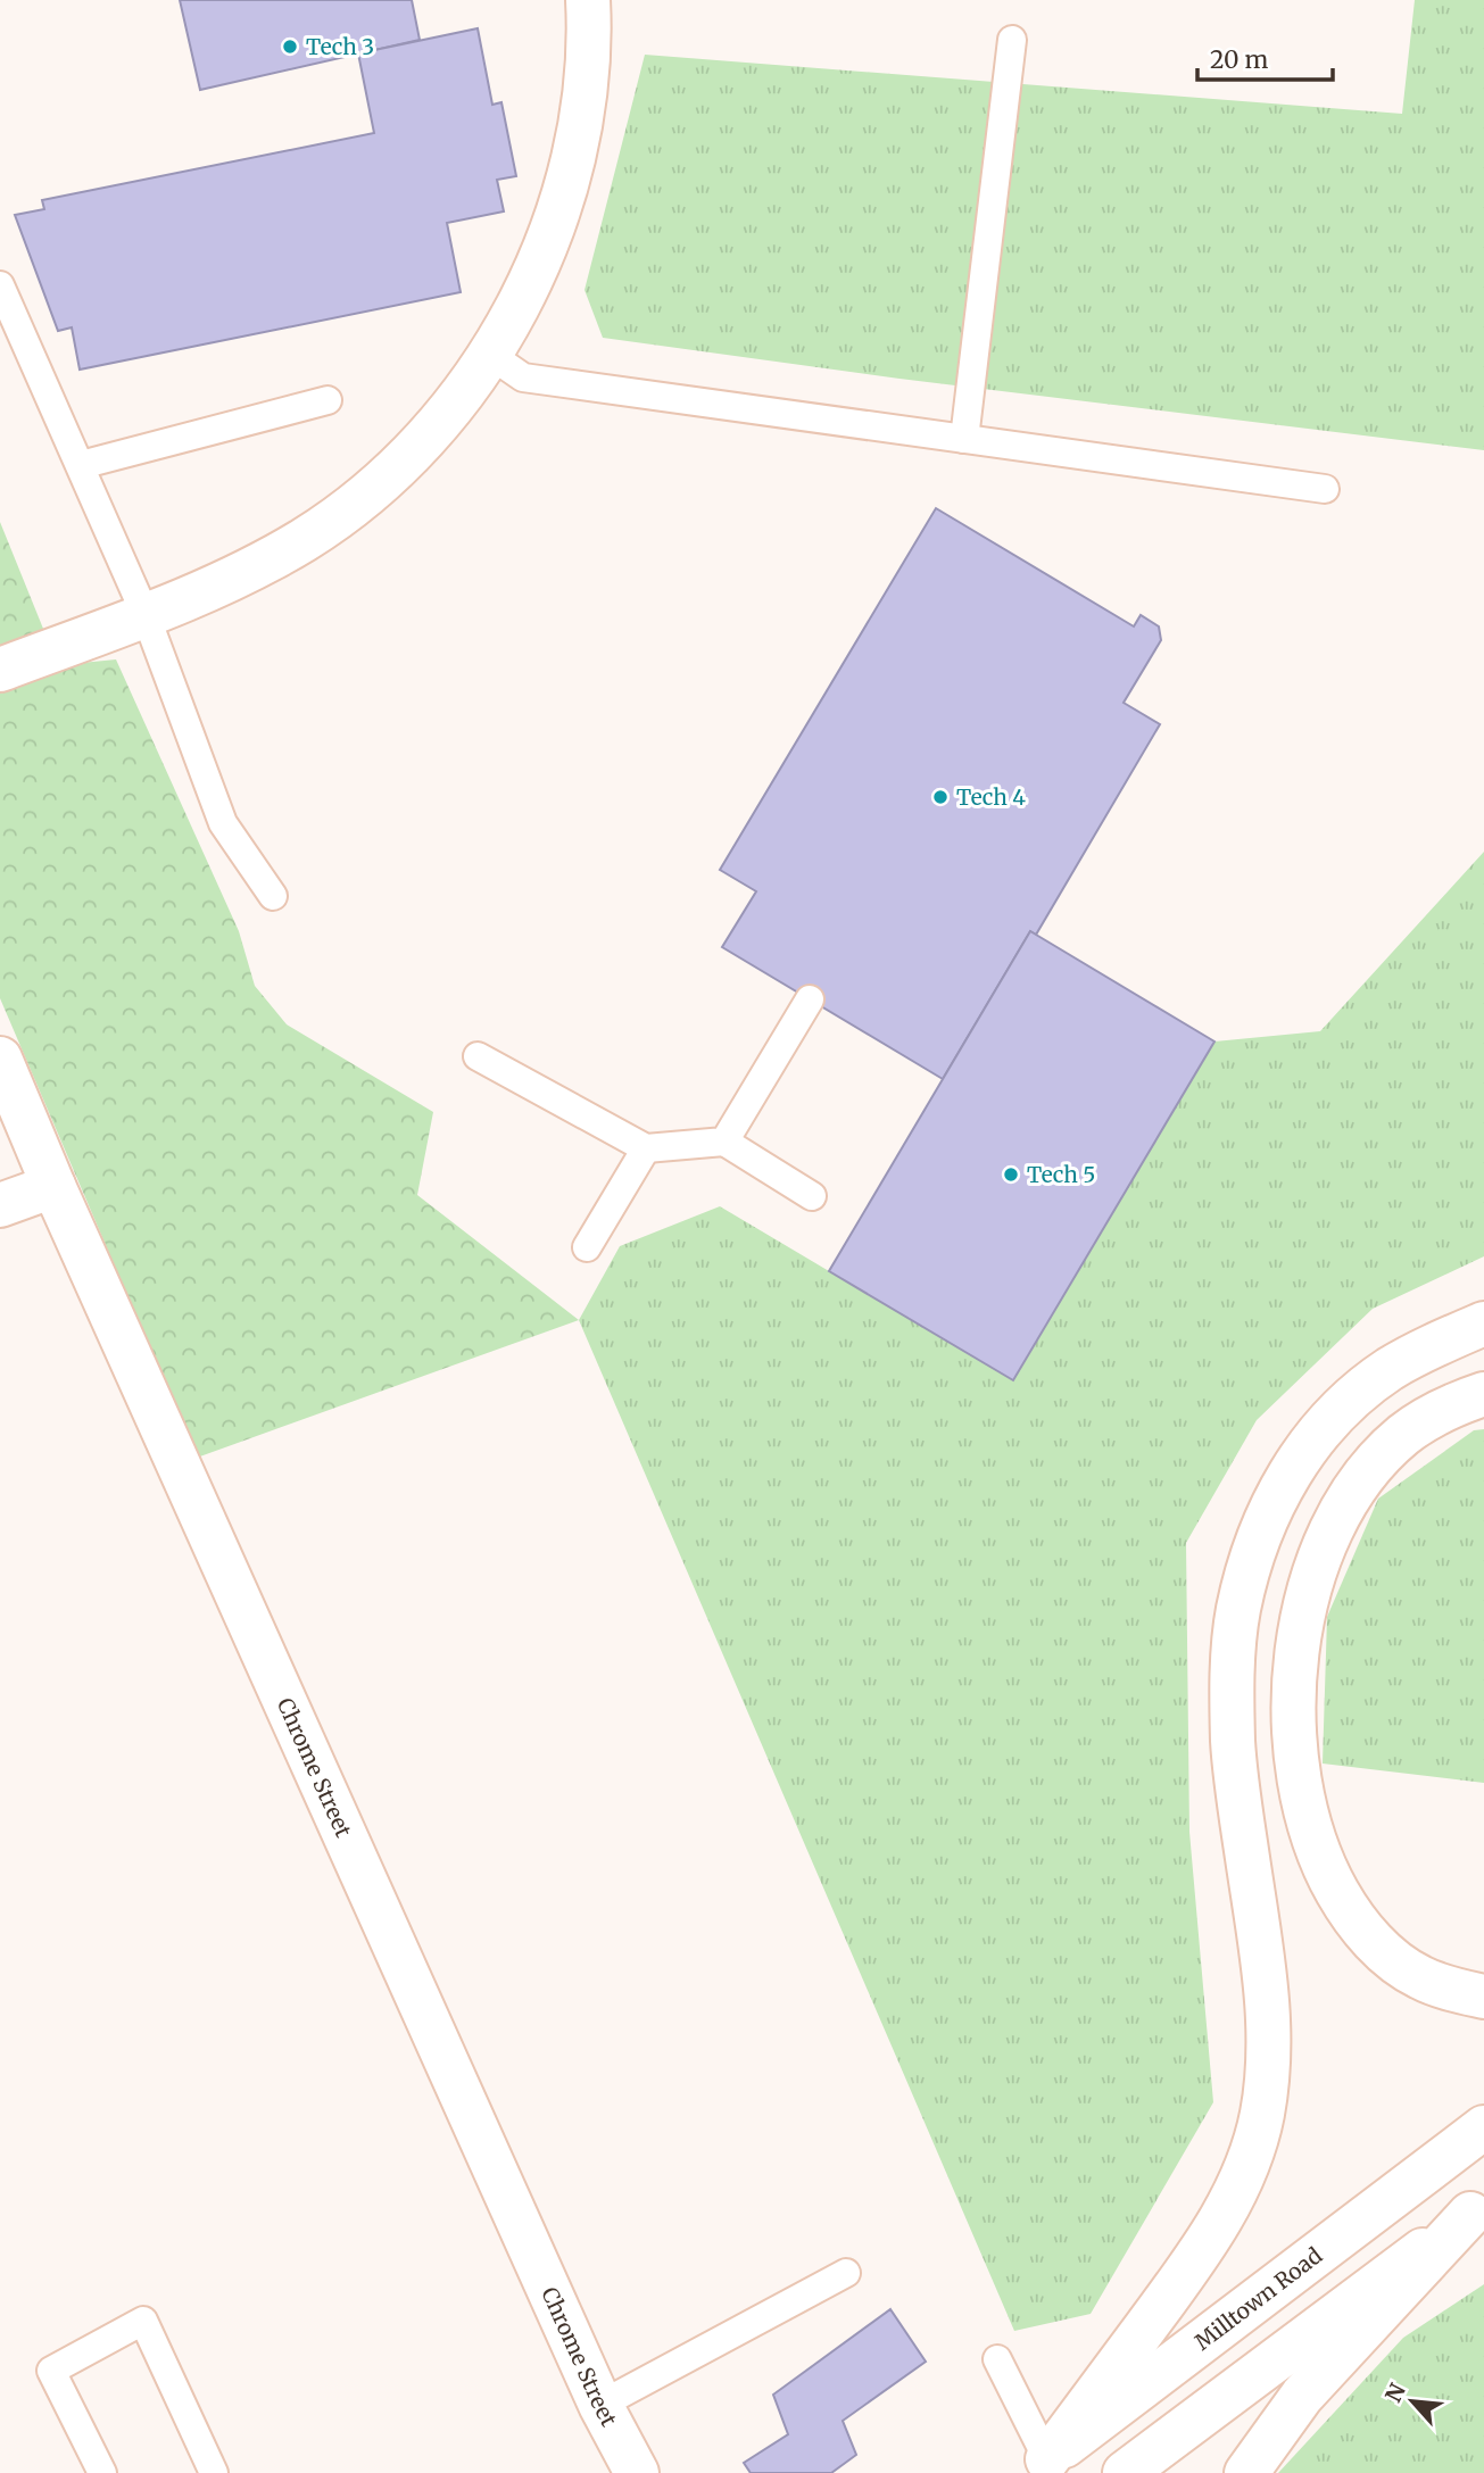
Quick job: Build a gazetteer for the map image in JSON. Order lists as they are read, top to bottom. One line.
{"streets":{"main road":["Chrome Street","Milltown Road"]},"places":["Tech 3","Tech 4","Tech 5"],"scale_bar":"20 m","north":"top left"}
